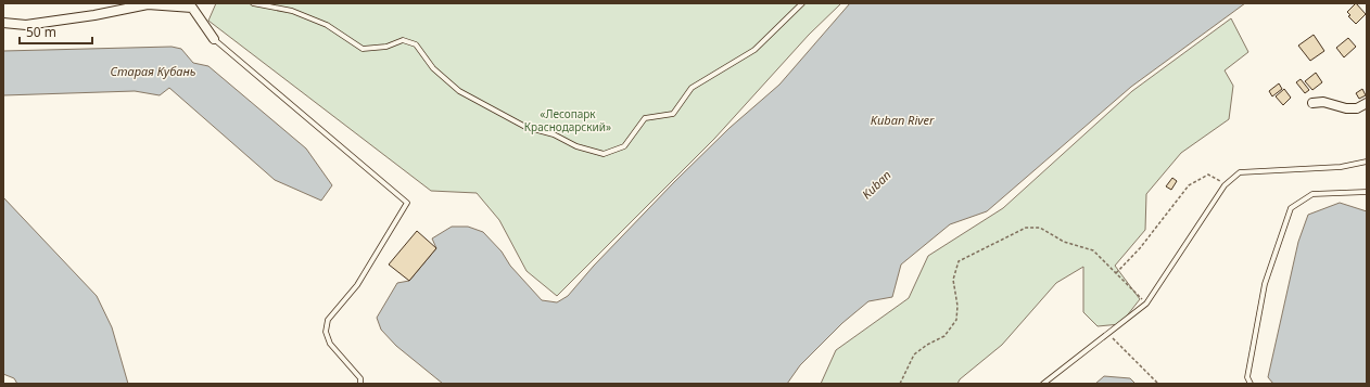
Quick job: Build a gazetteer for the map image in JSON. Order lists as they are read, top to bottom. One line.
{"water":["Старая Кубань","Kuban River","Kuban"],"parks":["«Лесопарк Краснодарский»"],"scale_bar":"50 m"}
